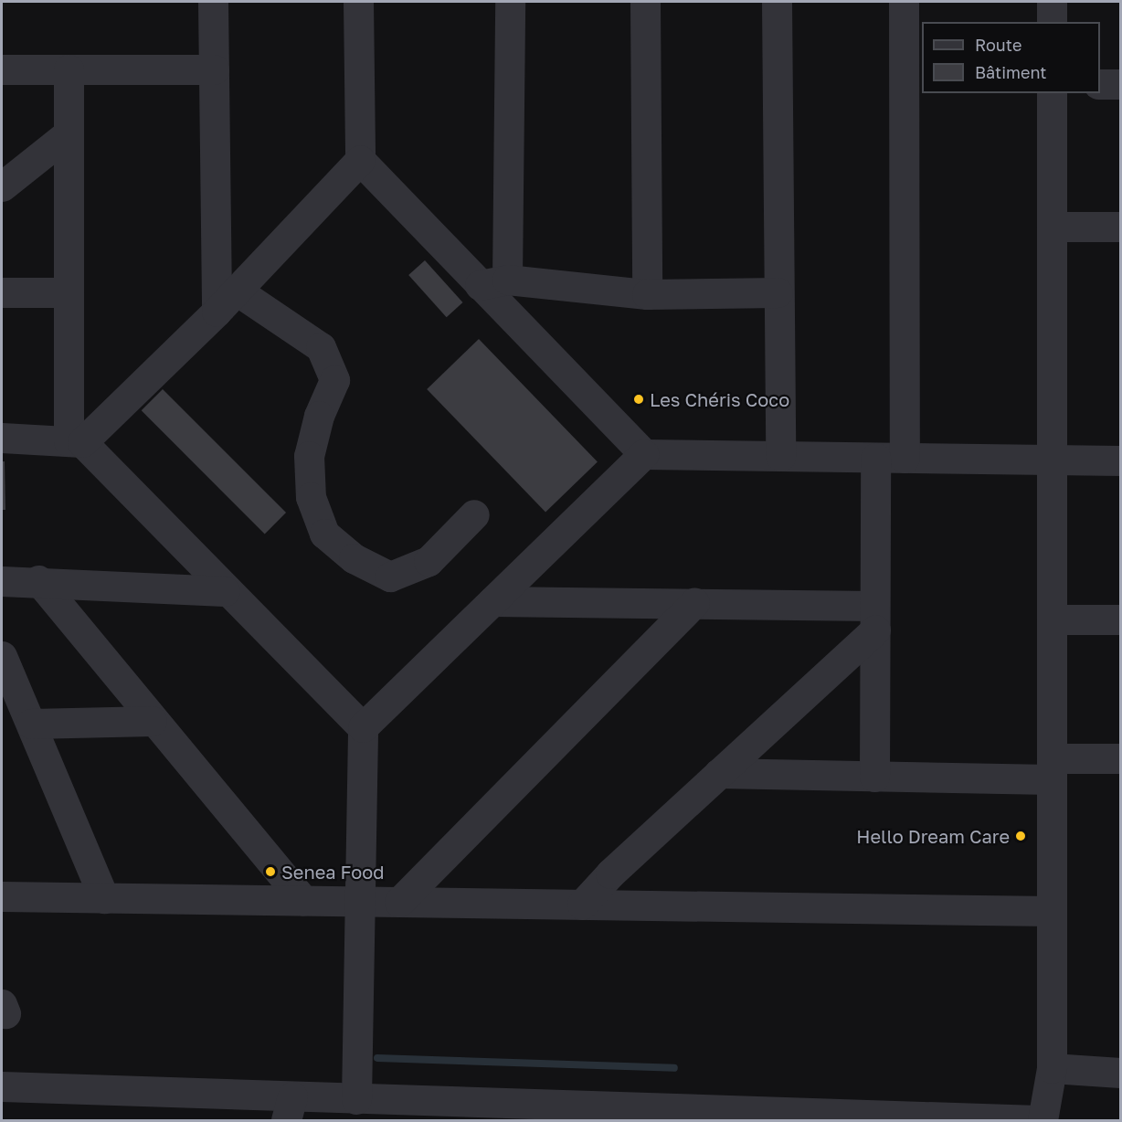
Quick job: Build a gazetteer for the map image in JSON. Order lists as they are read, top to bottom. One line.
{"places":["Les Chéris Coco","Hello Dream Care","Senea Food"],"legend":["Route","Bâtiment"]}
